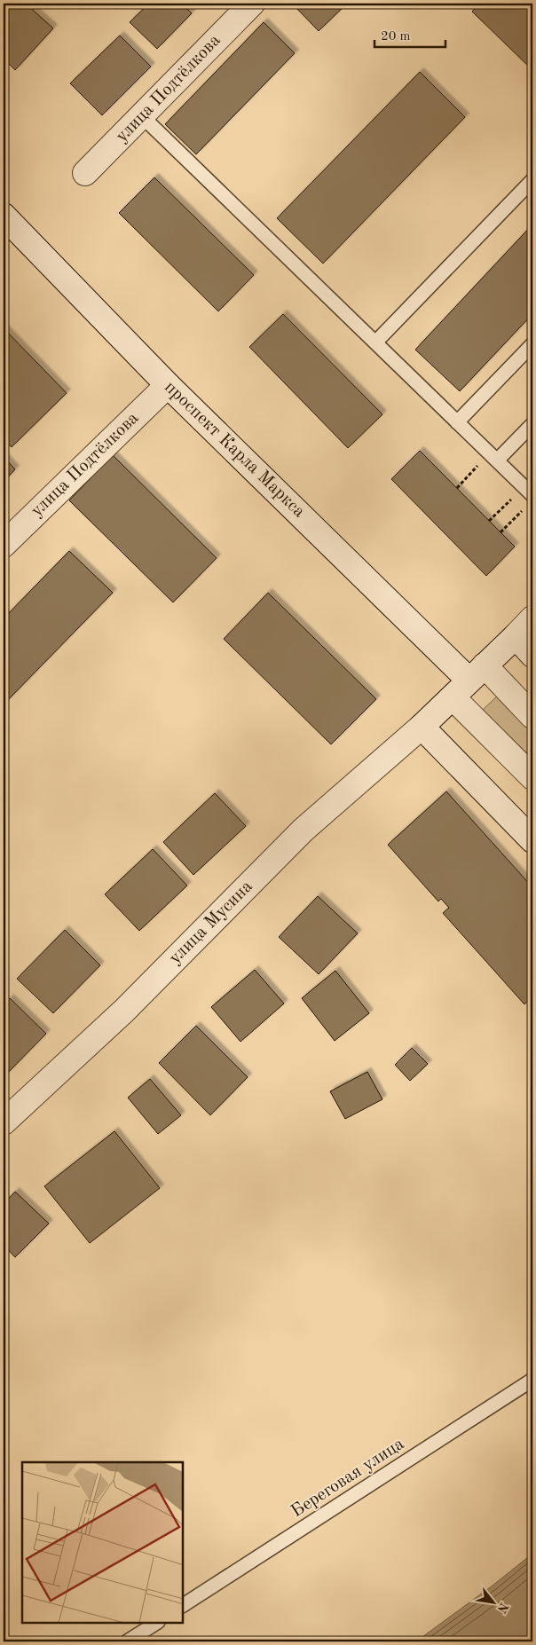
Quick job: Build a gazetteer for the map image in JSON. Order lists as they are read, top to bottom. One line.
{"streets":{"street":["улица Подтёлкова","проспект Карла Маркса","улица Мусина"],"lane":["Береговая улица"]},"crossings":[["улица Подтёлкова","проспект Карла Маркса"],["проспект Карла Маркса","улица Мусина"]],"scale_bar":"20 m","north":"bottom right"}
